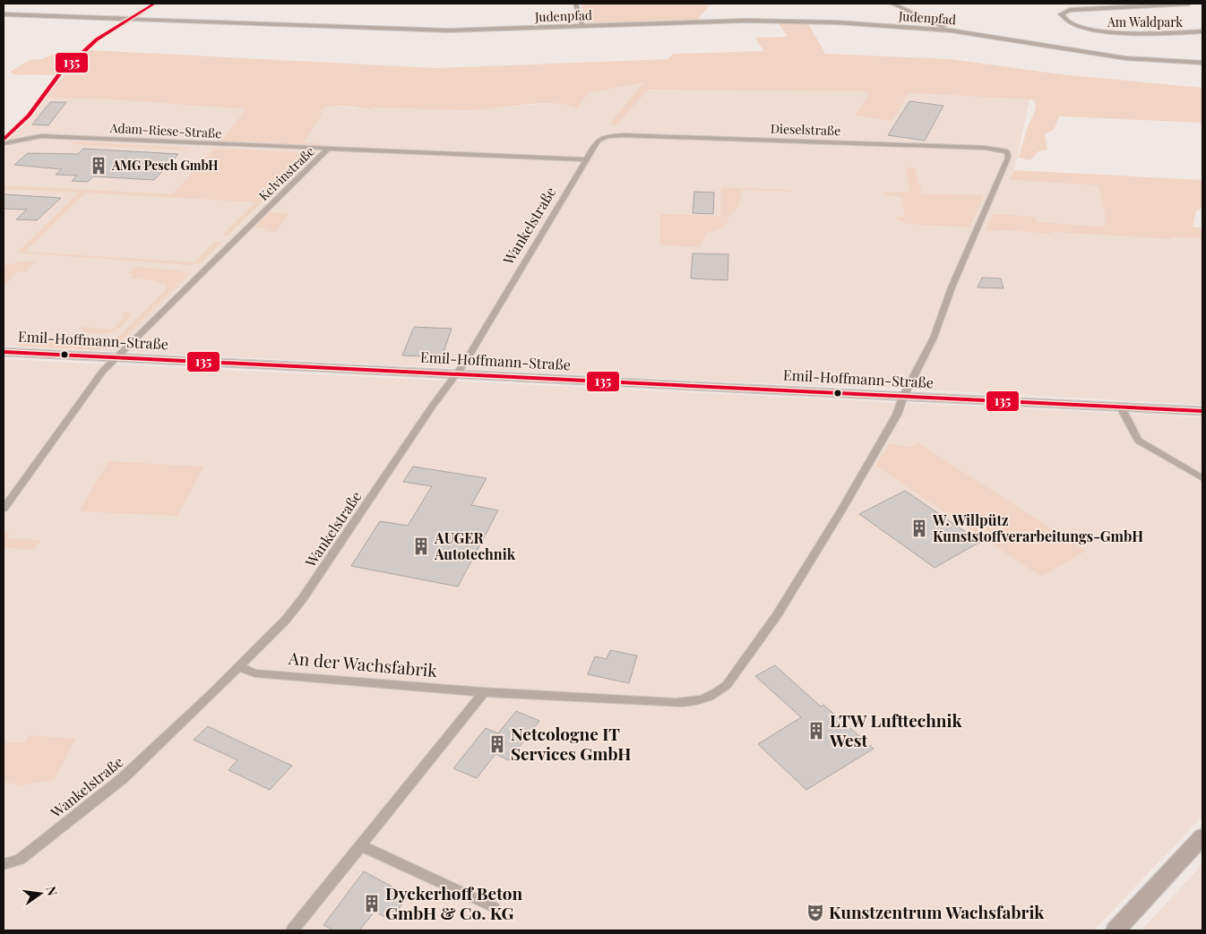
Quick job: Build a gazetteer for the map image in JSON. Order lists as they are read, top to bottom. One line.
{"streets":{"street":["Judenpfad","Am Waldpark","Dieselstraße","Adam-Riese-Straße","Kelvinstraße","Wankelstraße","Emil-Hoffmann-Straße","An der Wachsfabrik"]},"crossings":[["Dieselstraße","Wankelstraße"],["Dieselstraße","Emil-Hoffmann-Straße"],["Dieselstraße","An der Wachsfabrik"],["Adam-Riese-Straße","Kelvinstraße"],["Kelvinstraße","Wankelstraße"],["Kelvinstraße","Emil-Hoffmann-Straße"],["Wankelstraße","Emil-Hoffmann-Straße"],["Wankelstraße","An der Wachsfabrik"],["Emil-Hoffmann-Straße","An der Wachsfabrik"]],"places":{"building":["AMG Pesch GmbH","W. Willpütz Kunststoffverarbeitungs-GmbH","AUGER Autotechnik","LTW Lufttechnik West","Netcologne IT Services GmbH","Dyckerhoff Beton GmbH & Co. KG"],"theatre":["Kunstzentrum Wachsfabrik"]},"lines":["transit line 135"],"north":"right"}
